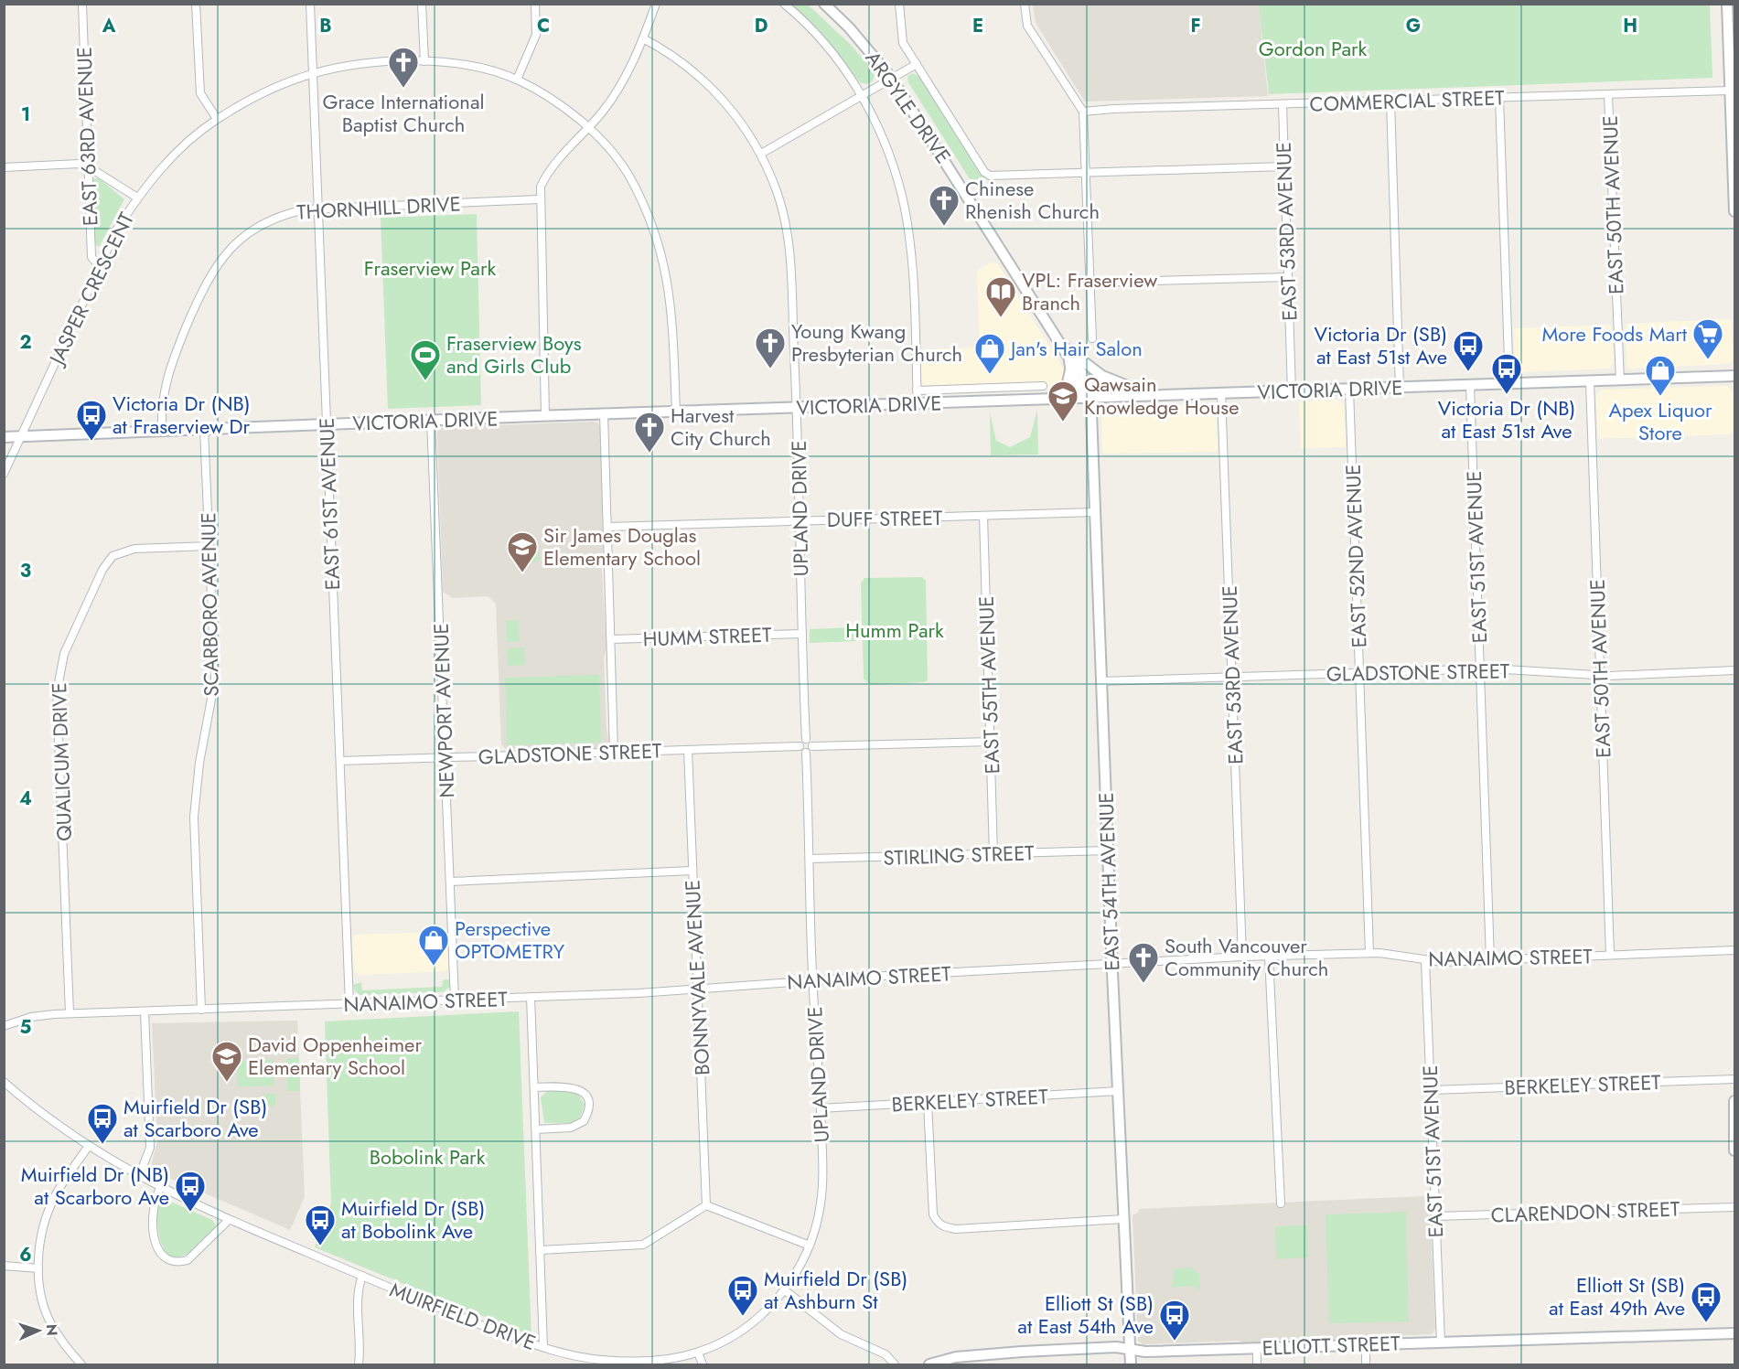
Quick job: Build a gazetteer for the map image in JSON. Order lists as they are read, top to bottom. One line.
{"streets":{"street":["COMMERCIAL STREET","ARGYLE DRIVE","EAST 63RD AVENUE","EAST 50TH AVENUE","THORNHILL DRIVE","EAST 53RD AVENUE","JASPER CRESCENT","VICTORIA DRIVE","EAST 61ST AVENUE","UPLAND DRIVE","DUFF STREET","EAST 52ND AVENUE","EAST 51ST AVENUE","SCARBORO AVENUE","HUMM STREET","GLADSTONE STREET","EAST 55TH AVENUE","NEWPORT AVENUE","QUALICUM DRIVE","STIRLING STREET","EAST 54TH AVENUE","NANAIMO STREET","BONNYVALE AVENUE","BERKELEY STREET","CLARENDON STREET","MUIRFIELD DRIVE","ELLIOTT STREET"]},"crossings":[["COMMERCIAL STREET","EAST 50TH AVENUE"],["COMMERCIAL STREET","EAST 53RD AVENUE"],["ARGYLE DRIVE","VICTORIA DRIVE"],["ARGYLE DRIVE","EAST 54TH AVENUE"],["EAST 63RD AVENUE","JASPER CRESCENT"],["EAST 50TH AVENUE","VICTORIA DRIVE"],["EAST 50TH AVENUE","GLADSTONE STREET"],["EAST 50TH AVENUE","NANAIMO STREET"],["THORNHILL DRIVE","VICTORIA DRIVE"],["THORNHILL DRIVE","EAST 61ST AVENUE"],["EAST 53RD AVENUE","VICTORIA DRIVE"],["EAST 53RD AVENUE","GLADSTONE STREET"],["EAST 53RD AVENUE","NANAIMO STREET"],["JASPER CRESCENT","VICTORIA DRIVE"],["JASPER CRESCENT","EAST 61ST AVENUE"],["VICTORIA DRIVE","EAST 61ST AVENUE"],["VICTORIA DRIVE","UPLAND DRIVE"],["VICTORIA DRIVE","EAST 52ND AVENUE"],["VICTORIA DRIVE","EAST 51ST AVENUE"],["VICTORIA DRIVE","SCARBORO AVENUE"],["VICTORIA DRIVE","NEWPORT AVENUE"],["VICTORIA DRIVE","EAST 54TH AVENUE"],["EAST 61ST AVENUE","GLADSTONE STREET"],["EAST 61ST AVENUE","NANAIMO STREET"],["UPLAND DRIVE","DUFF STREET"],["UPLAND DRIVE","HUMM STREET"],["UPLAND DRIVE","STIRLING STREET"],["UPLAND DRIVE","NANAIMO STREET"],["UPLAND DRIVE","BERKELEY STREET"],["UPLAND DRIVE","MUIRFIELD DRIVE"],["DUFF STREET","EAST 55TH AVENUE"],["DUFF STREET","EAST 54TH AVENUE"],["EAST 52ND AVENUE","GLADSTONE STREET"],["EAST 52ND AVENUE","NANAIMO STREET"],["EAST 51ST AVENUE","GLADSTONE STREET"],["EAST 51ST AVENUE","NANAIMO STREET"],["EAST 51ST AVENUE","BERKELEY STREET"],["EAST 51ST AVENUE","CLARENDON STREET"],["EAST 51ST AVENUE","ELLIOTT STREET"],["SCARBORO AVENUE","QUALICUM DRIVE"],["SCARBORO AVENUE","NANAIMO STREET"],["GLADSTONE STREET","NEWPORT AVENUE"],["GLADSTONE STREET","EAST 54TH AVENUE"],["GLADSTONE STREET","BONNYVALE AVENUE"],["EAST 55TH AVENUE","STIRLING STREET"],["NEWPORT AVENUE","NANAIMO STREET"],["QUALICUM DRIVE","NANAIMO STREET"],["STIRLING STREET","EAST 54TH AVENUE"],["EAST 54TH AVENUE","NANAIMO STREET"],["EAST 54TH AVENUE","BERKELEY STREET"],["EAST 54TH AVENUE","ELLIOTT STREET"],["NANAIMO STREET","BONNYVALE AVENUE"]],"parks":["Gordon Park","Fraserview Park","Humm Park","Bobolink Park"],"places":{"church":["Grace International Baptist Church","Chinese Rhenish Church","Young Kwang Presbyterian Church","Harvest City Church","South Vancouver Community Church"],"library":["VPL: Fraserview Branch"],"supermarket":["More Foods Mart"],"bus stop":["Victoria Dr (SB) at East 51st Ave","Victoria Dr (NB) at East 51st Ave","Victoria Dr (NB) at Fraserview Dr","Muirfield Dr (SB) at Scarboro Ave","Muirfield Dr (NB) at Scarboro Ave","Muirfield Dr (SB) at Bobolink Ave","Muirfield Dr (SB) at Ashburn St","Elliott St (SB) at East 49th Ave","Elliott St (SB) at East 54th Ave"],"shop":["Jan's Hair Salon","Apex Liquor Store","Perspective OPTOMETRY"],"sports":["Fraserview Boys and Girls Club"],"school or university":["Qawsain Knowledge House","Sir James Douglas Elementary School","David Oppenheimer Elementary School"]},"north":"right","grid":{"columns":["A","B","C","D","E","F","G","H"],"rows":["1","2","3","4","5","6"]}}
